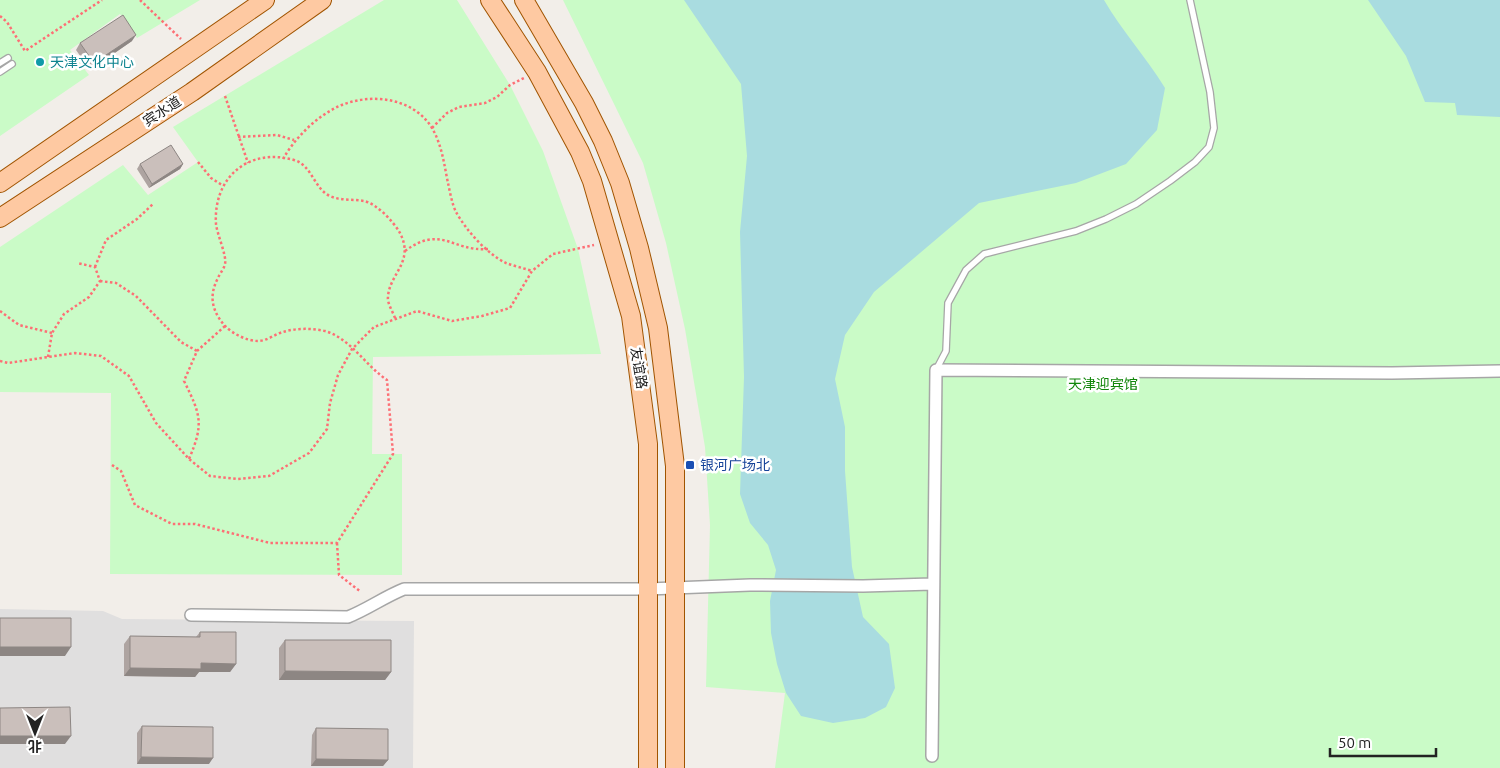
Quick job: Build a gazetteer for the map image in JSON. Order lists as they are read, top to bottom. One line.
{"streets":{"main road":["宾水道","友谊路"]},"parks":["天津迎宾馆"],"places":{"other":["天津文化中心"],"transit":["银河广场北"]},"scale_bar":"50 m","north":"bottom"}
